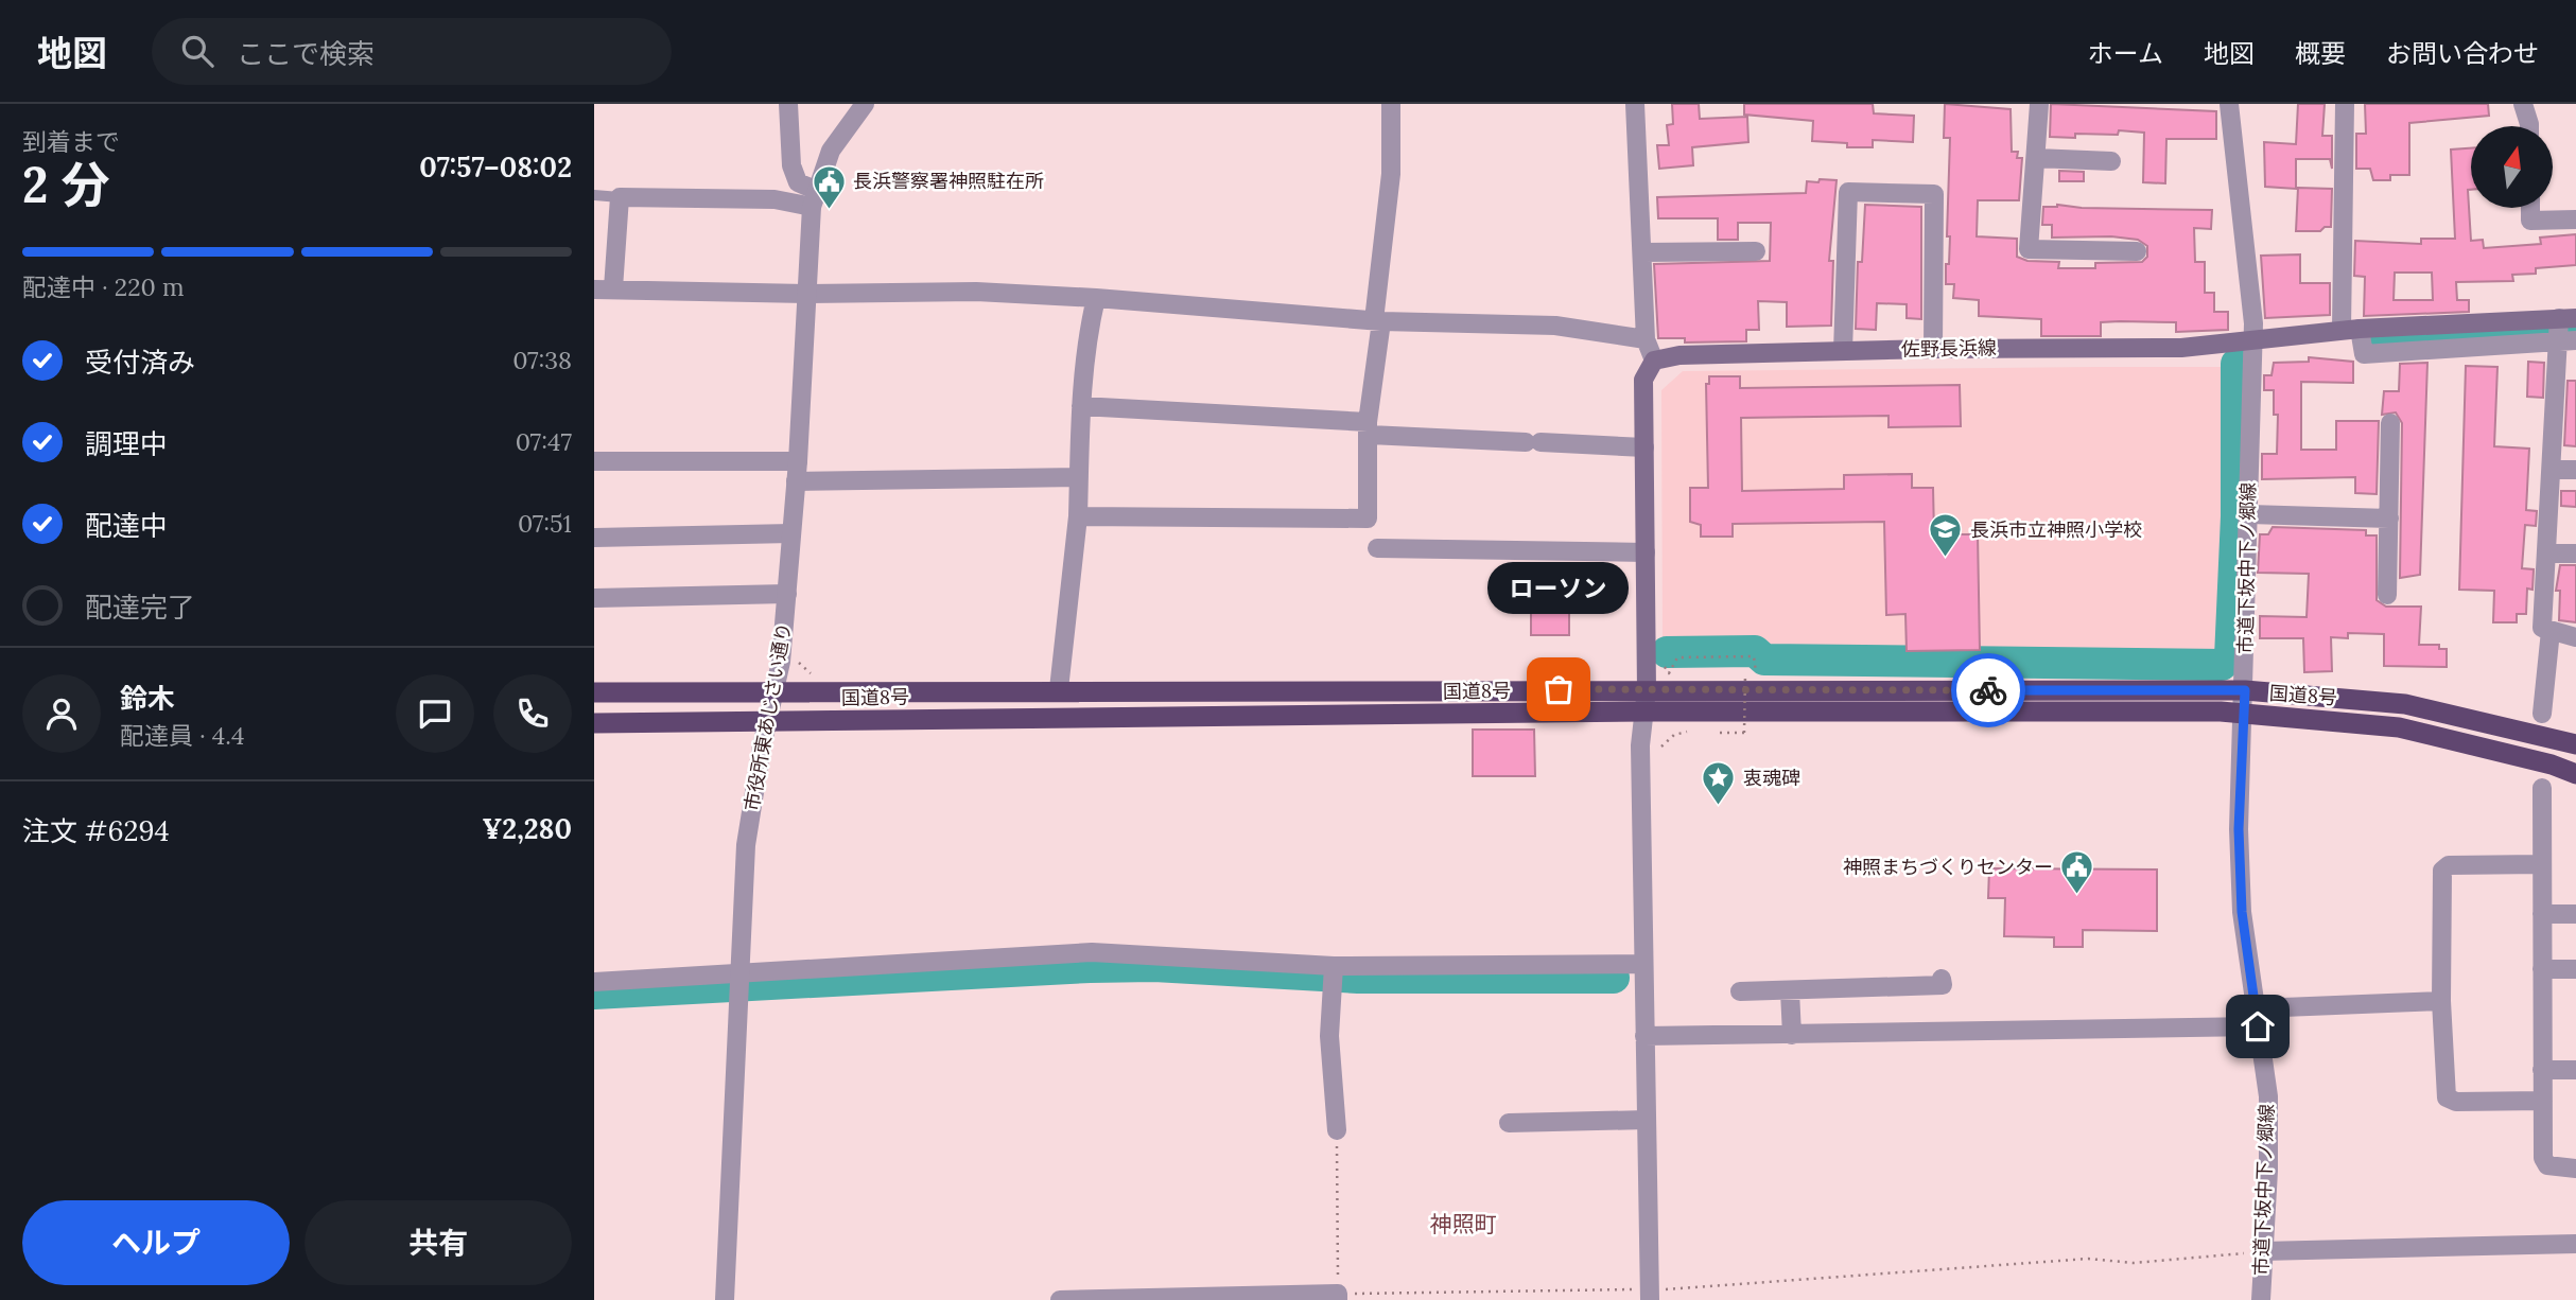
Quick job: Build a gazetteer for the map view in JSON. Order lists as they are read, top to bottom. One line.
{"streets":{"highway":["国道8号"],"main road":["佐野長浜線"],"street":["市道下坂中下ノ郷線","市役所東あじさい通り"]},"crossings":[["佐野長浜線","市道下坂中下ノ郷線"],["市道下坂中下ノ郷線","国道8号"],["国道8号","市役所東あじさい通り"]],"districts":["神照町"],"places":{"public building":["長浜警察署神照駐在所","神照まちづくりセンター"],"school or university":["長浜市立神照小学校"],"other":["ローソン"],"place":["衷魂碑"]},"north":"top","page":{"header":"地図","search":"ここで検索","nav":["ホーム","地図","概要","お問い合わせ"],"heading":["2 分","到着まで","07:57–08:02"],"panel":["鈴木","配達員 · 4.4","注文 #6294","¥2,280"],"bar":"配達中 · 220 m","list":[["受付済み","07:38"],["調理中","07:47"],["配達中","07:51"],"配達完了"],"bubble":"ローソン","buttons":["ヘルプ","共有"]}}
